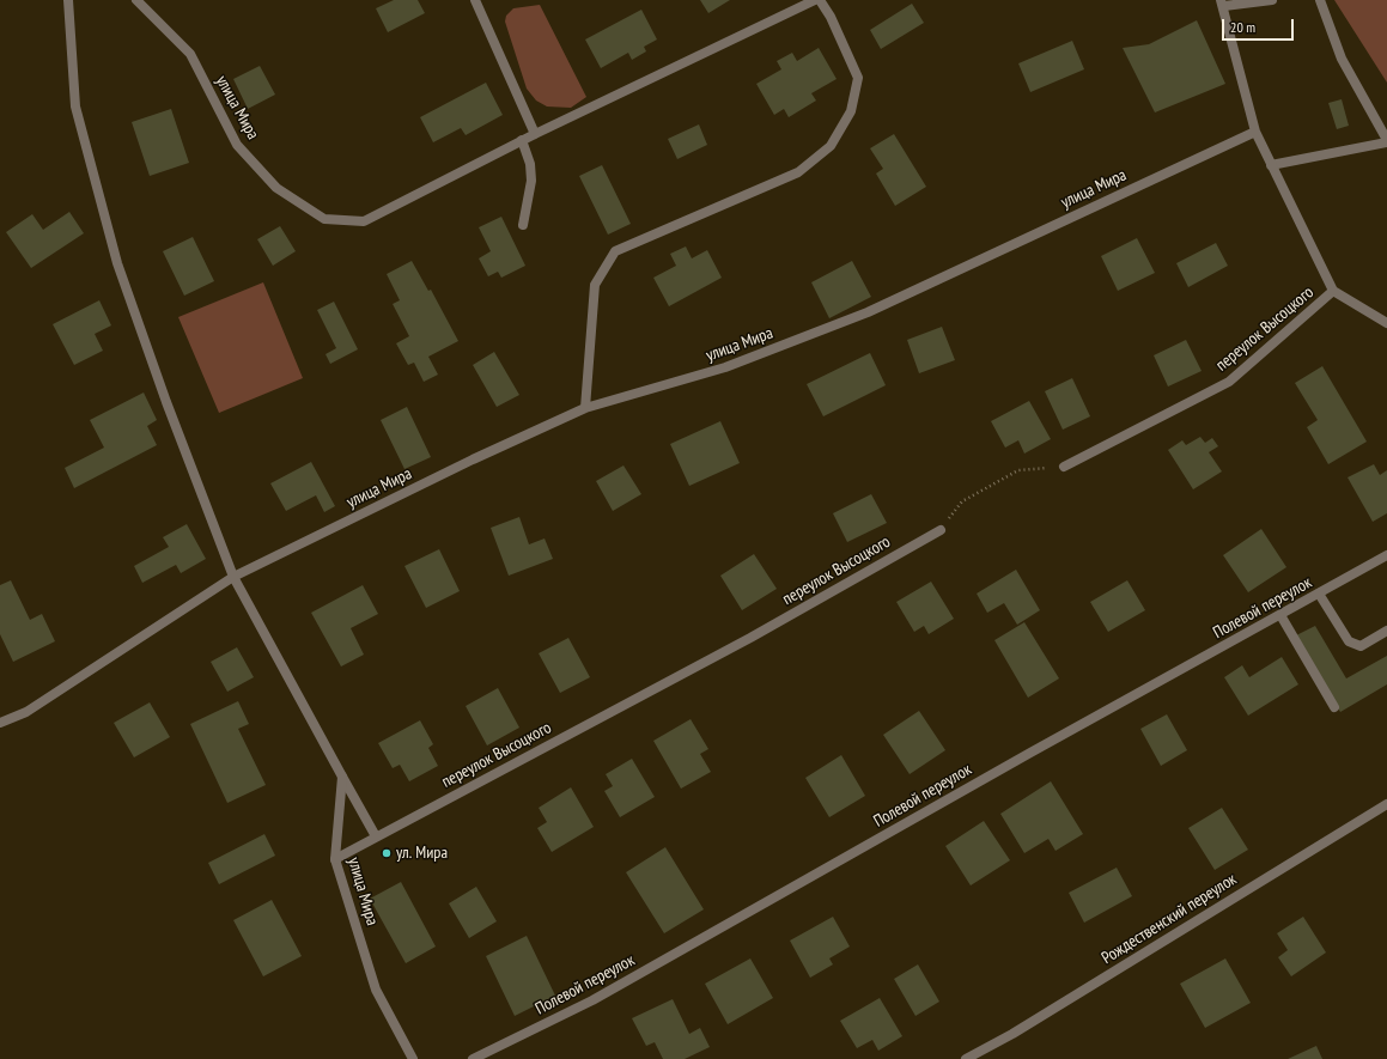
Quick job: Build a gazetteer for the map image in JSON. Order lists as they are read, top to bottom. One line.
{"streets":{"street":["улица Мира","переулок Высоцкого","Полевой переулок","Рождественский переулок"]},"crossings":[["улица Мира","переулок Высоцкого"]],"places":["ул. Мира"],"scale_bar":"20 m"}
